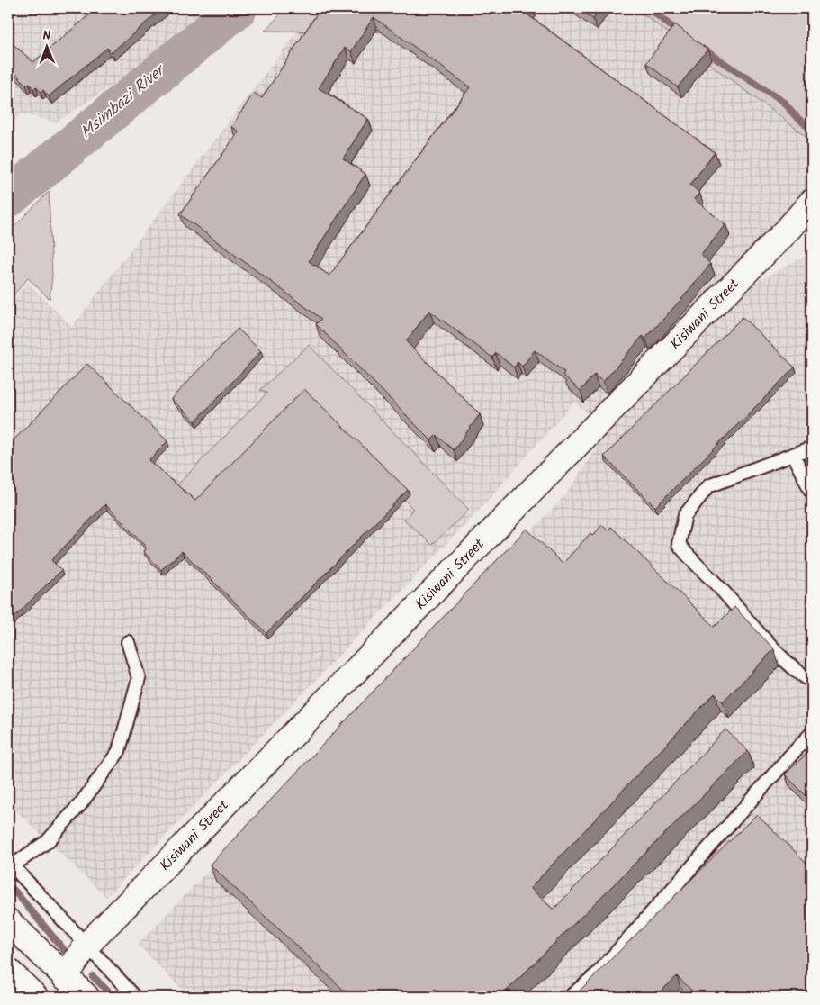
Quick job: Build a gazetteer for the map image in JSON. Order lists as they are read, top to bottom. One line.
{"streets":{"street":["Kisiwani Street"]},"water":["Msimbazi River"],"north":"top"}
